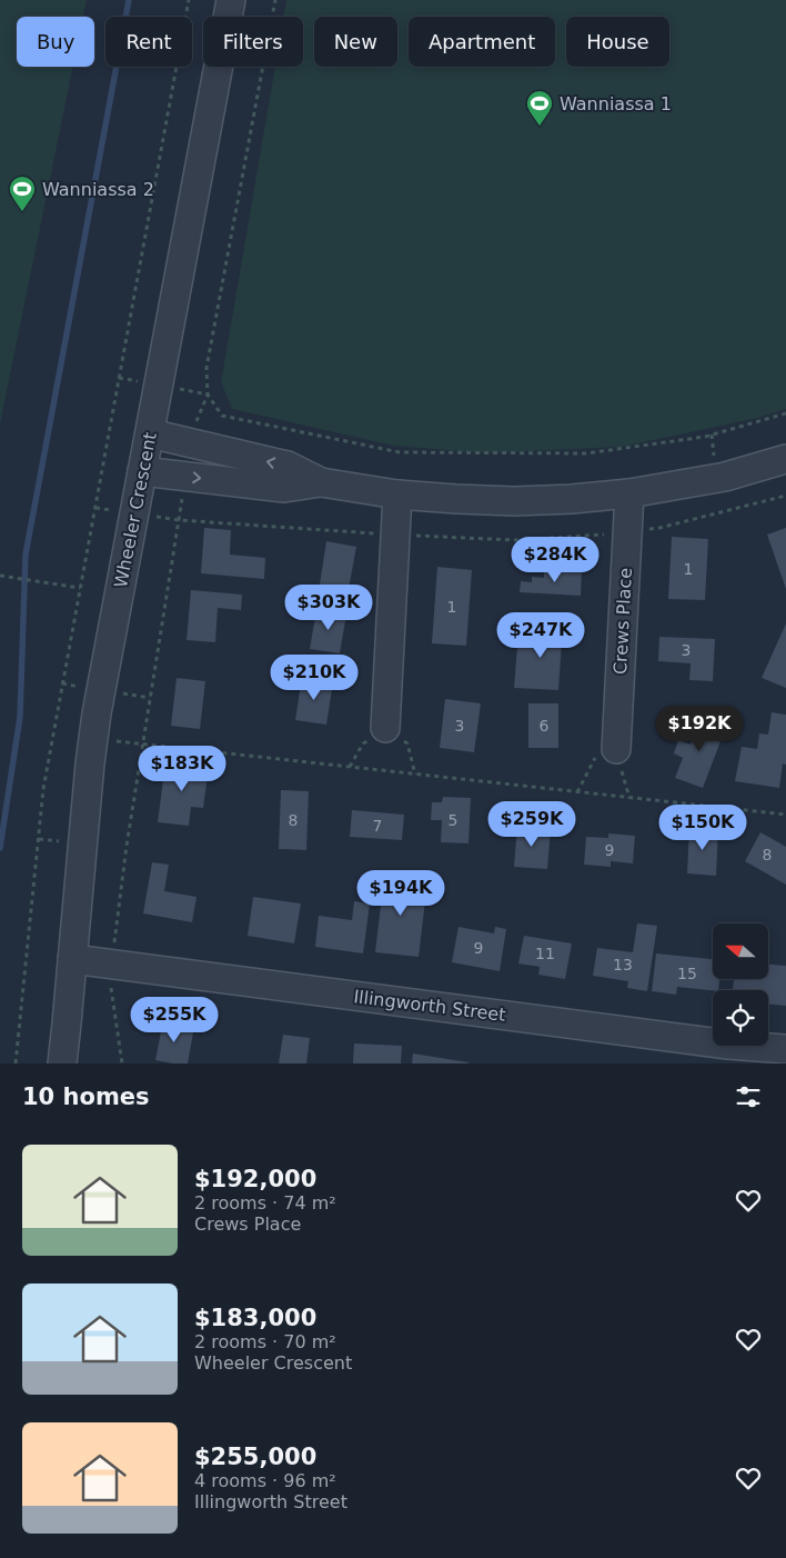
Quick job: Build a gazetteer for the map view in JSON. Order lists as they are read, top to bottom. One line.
{"streets":{"street":["Wheeler Crescent","Crews Place","Illingworth Street"]},"crossings":[["Wheeler Crescent","Illingworth Street"]],"places":{"sports":["Wanniassa 1","Wanniassa 2"]},"house_numbers":["1","1","3","3","6","8","5","7","9","8","9","11","13","15"],"north":"left","page":{"chip":["Buy","Rent","Filters","New","Apartment","House"],"price":["$284K","$303K","$247K","$210K","$192K","$183K","$259K","$150K","$194K","$255K"],"heading":"10 homes","list":[{"name":"$192,000","note":"2 rooms · 74 m² · Crews Place"},{"name":"$183,000","note":"2 rooms · 70 m² · Wheeler Crescent"},{"name":"$255,000","note":"4 rooms · 96 m² · Illingworth Street"}]}}
